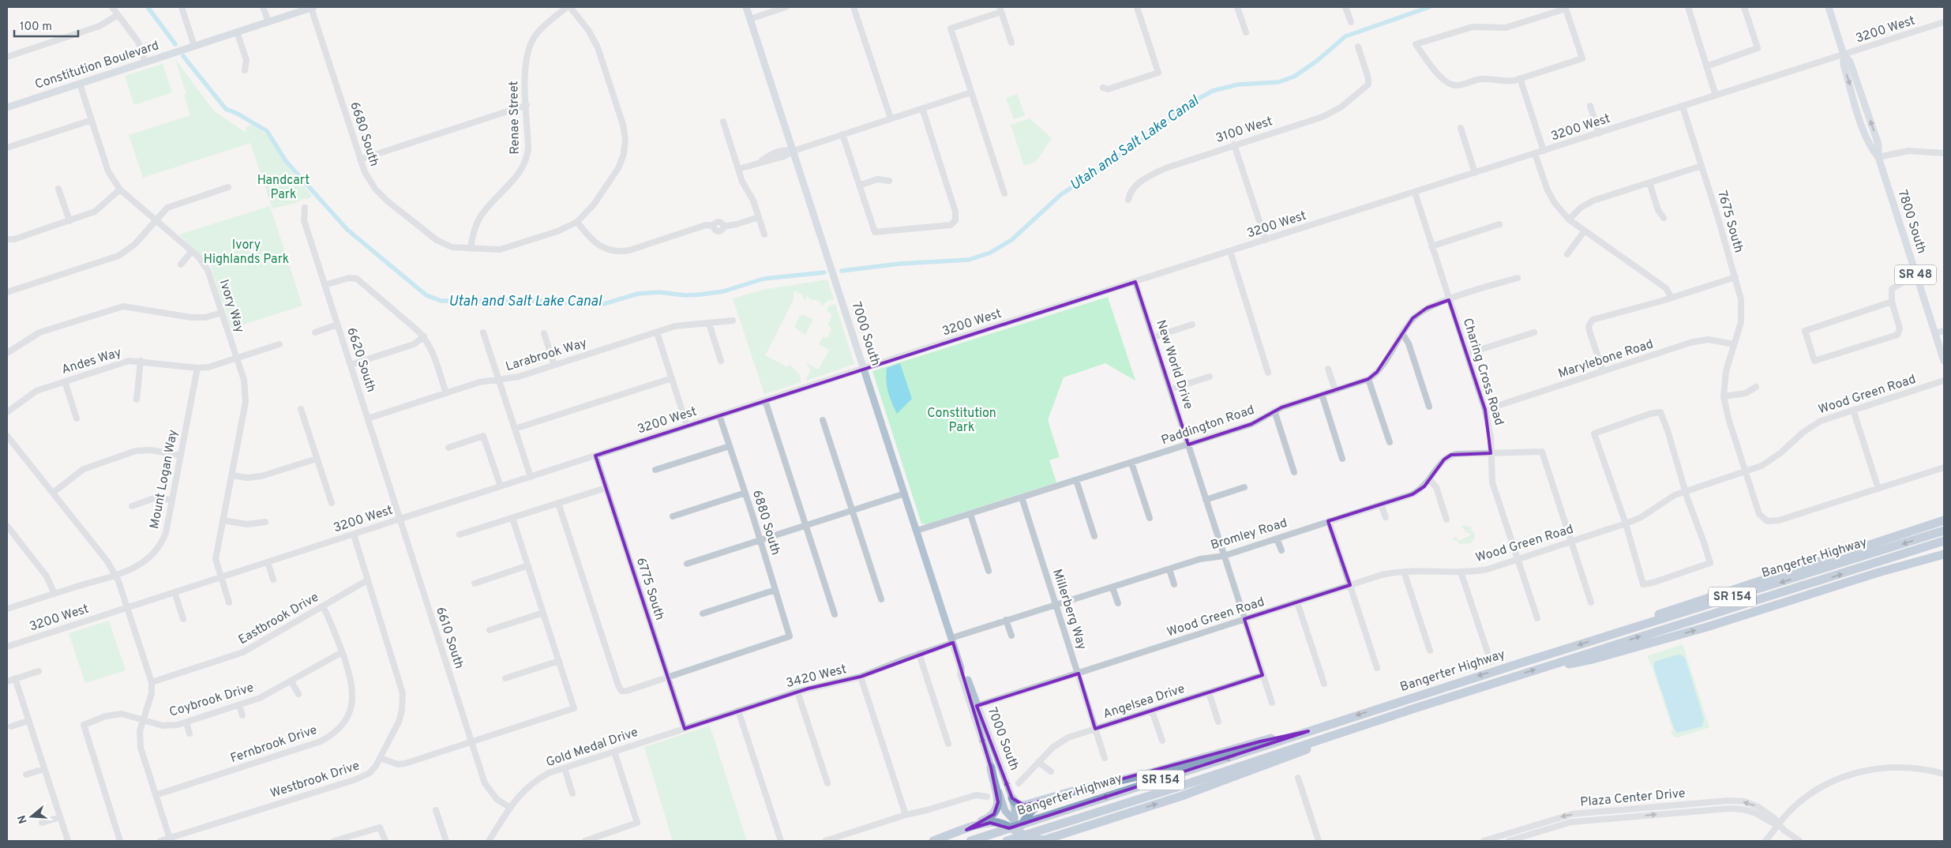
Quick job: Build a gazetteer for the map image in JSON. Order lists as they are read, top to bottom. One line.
{"streets":{"highway":["Bangerter Highway","SR 154"],"main road":["Constitution Boulevard","7800 South","SR 48","7000 South"],"street":["3200 West","Renae Street","3100 West","6680 South","7675 South","Ivory Way","Larabrook Way","Marylebone Road","6620 South","Andes Way","New World Drive","Charing Cross Road","Wood Green Road","Paddington Road","Mount Logan Way","6880 South","Bromley Road","6775 South","Millerberg Way","Eastbrook Drive","6610 South","3420 West","Coybrook Drive","Angelsea Drive","Fernbrook Drive","Gold Medal Drive","Westbrook Drive","Plaza Center Drive"]},"crossings":[["3200 West","7675 South"],["3200 West","7800 South"],["3200 West","Ivory Way"],["3200 West","7000 South"],["3200 West","6620 South"],["3200 West","New World Drive"],["3200 West","Charing Cross Road"],["3200 West","6880 South"],["3200 West","6775 South"],["3200 West","6610 South"],["3200 West","Westbrook Drive"],["Constitution Boulevard","6680 South"],["Constitution Boulevard","Ivory Way"],["Renae Street","6680 South"],["7675 South","Marylebone Road"],["Ivory Way","Andes Way"],["7000 South","Wood Green Road"],["7000 South","Paddington Road"],["7000 South","Bromley Road"],["7000 South","3420 West"],["Larabrook Way","6620 South"],["Marylebone Road","Charing Cross Road"],["6620 South","6610 South"],["Andes Way","Mount Logan Way"],["New World Drive","Wood Green Road"],["New World Drive","Paddington Road"],["New World Drive","Bromley Road"],["New World Drive","Angelsea Drive"],["Charing Cross Road","Wood Green Road"],["Charing Cross Road","Paddington Road"],["Charing Cross Road","Bromley Road"],["Wood Green Road","Bromley Road"],["Wood Green Road","Millerberg Way"],["Paddington Road","Millerberg Way"],["6880 South","6775 South"],["Bromley Road","Millerberg Way"],["Bromley Road","3420 West"],["6775 South","3420 West"],["6775 South","Gold Medal Drive"],["Millerberg Way","Angelsea Drive"],["Eastbrook Drive","Fernbrook Drive"],["Eastbrook Drive","Westbrook Drive"],["6610 South","Gold Medal Drive"],["3420 West","Gold Medal Drive"],["Coybrook Drive","Fernbrook Drive"]],"water":["Utah and Salt Lake Canal"],"parks":["Handcart Park","Ivory Highlands Park","Constitution Park"],"scale_bar":"100 m","north":"left"}
